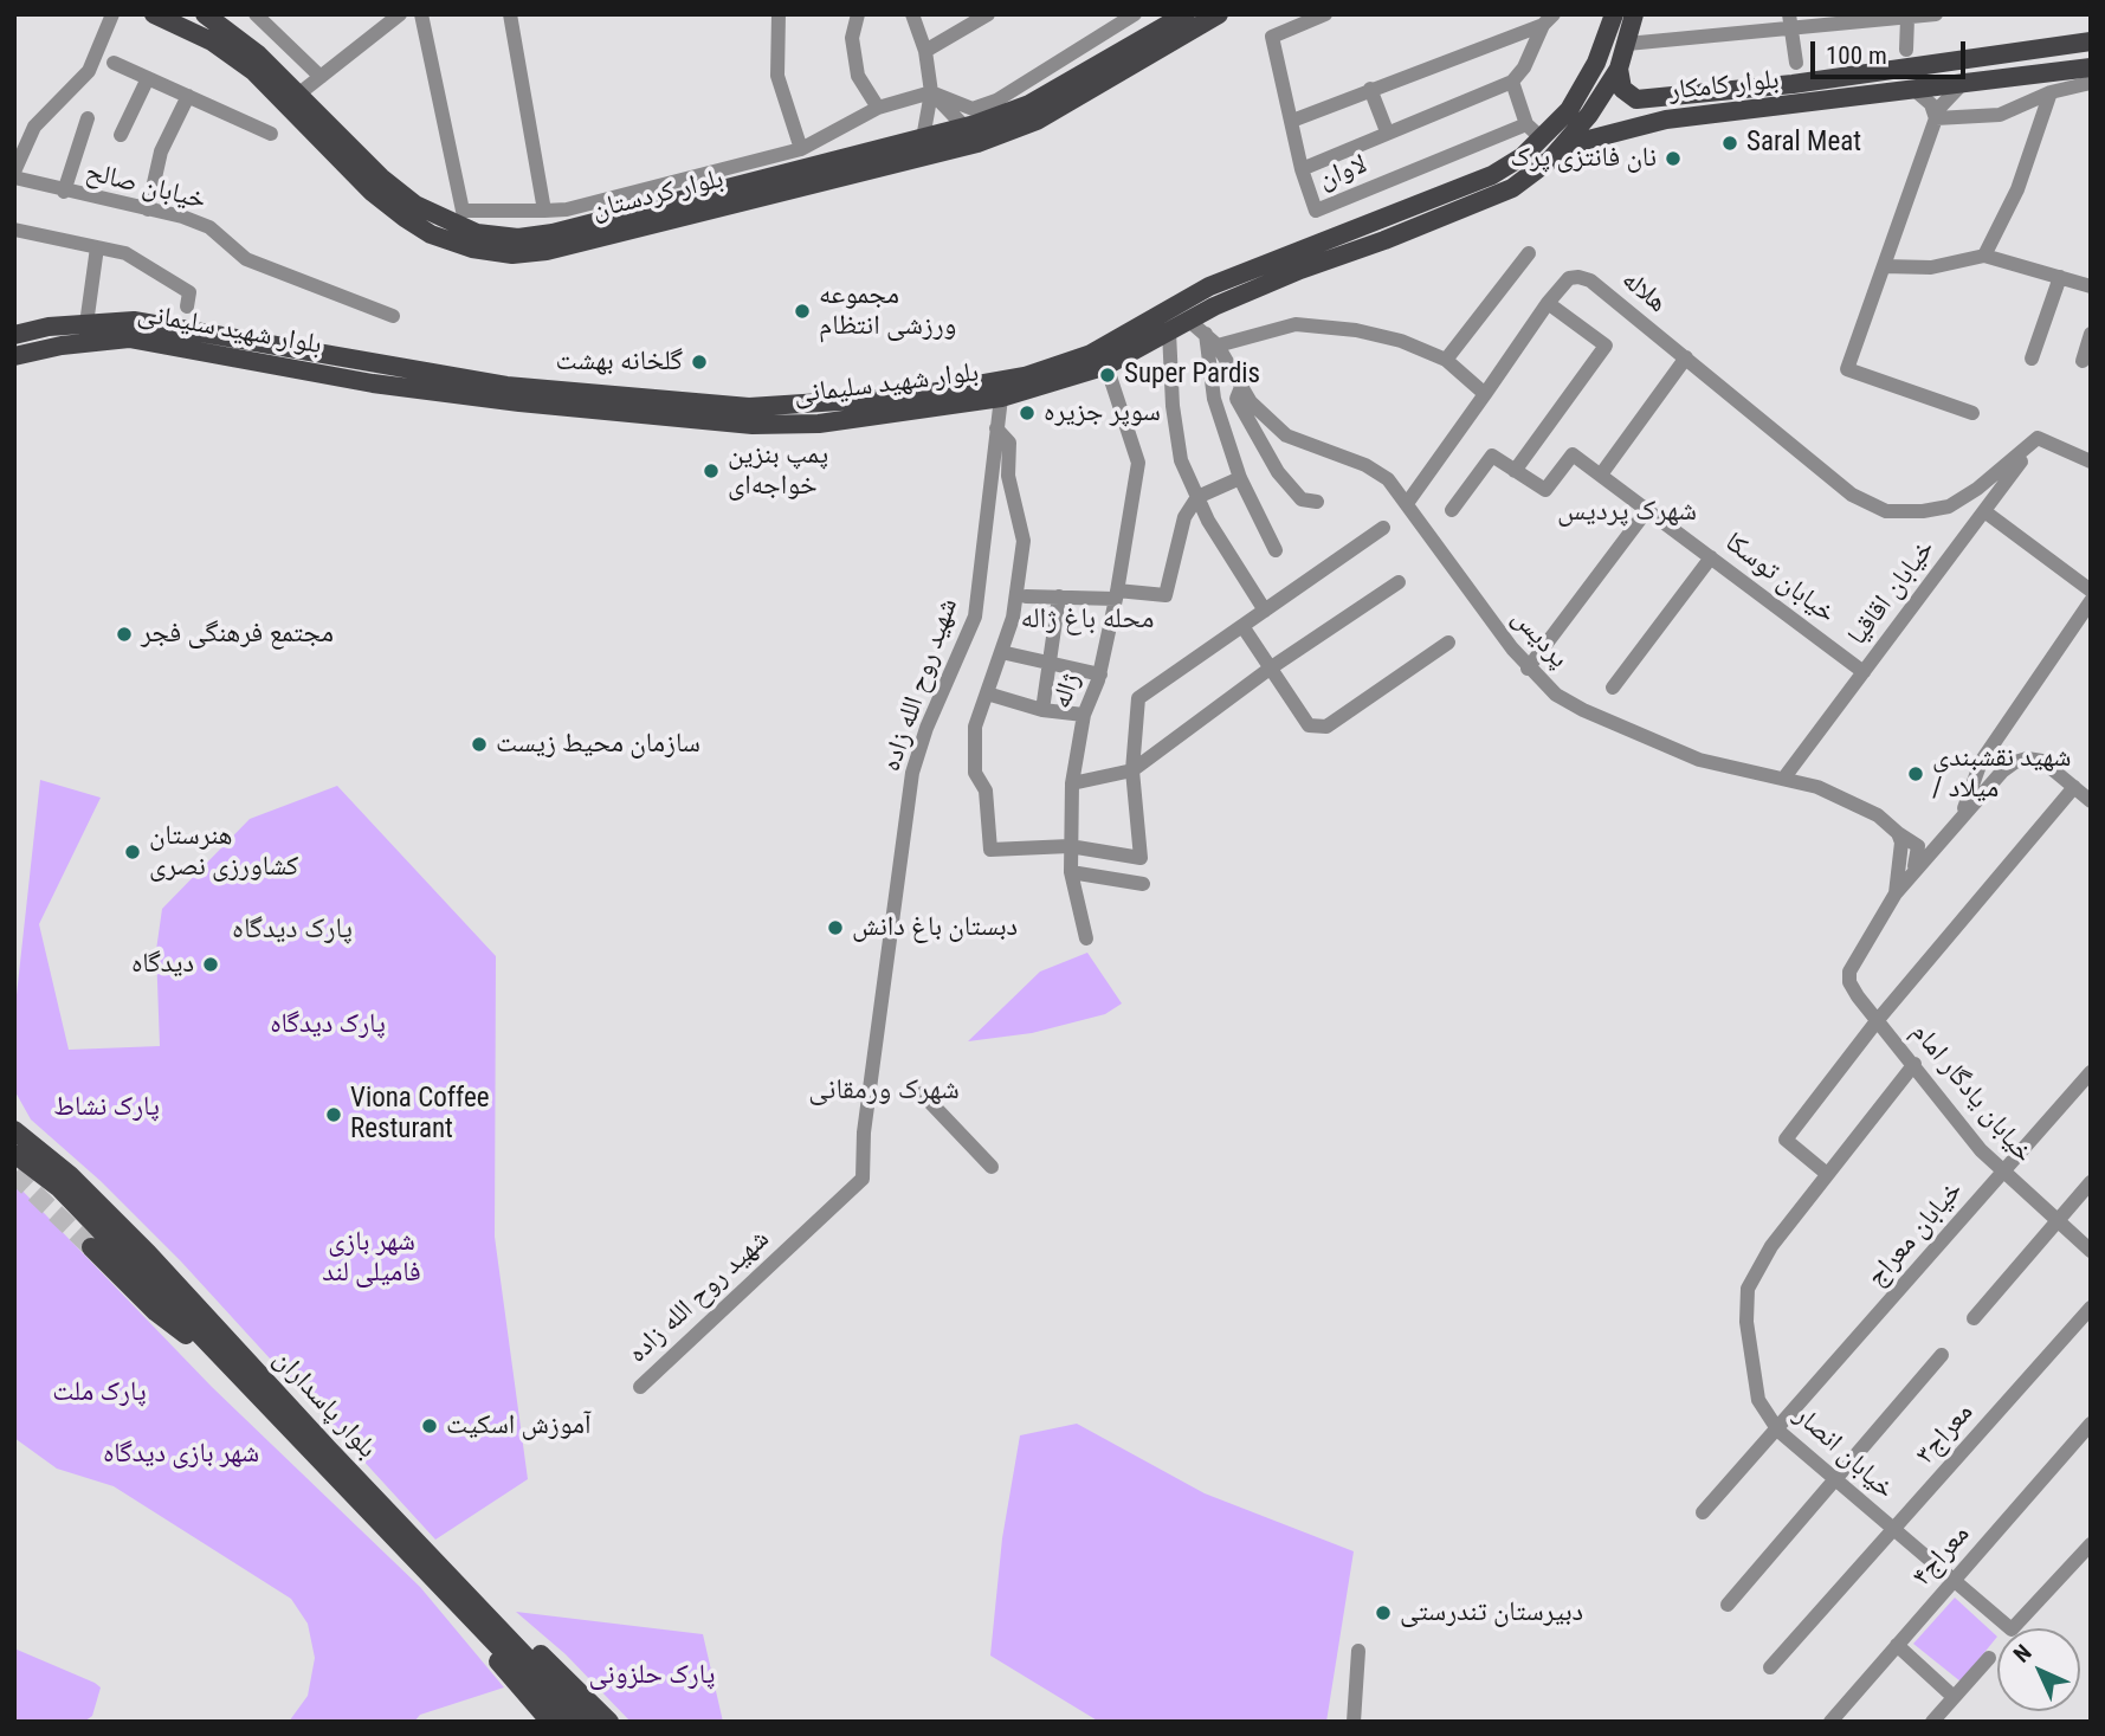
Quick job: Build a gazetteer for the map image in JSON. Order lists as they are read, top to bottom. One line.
{"streets":{"main road":["بلوار کامکار","بلوار کردستان","بلوار شهید سلیمانی","بلوار پاسداران"],"street":["لاوان","خیابان صالح","هلاله","خیابان توسکا","خیابان اقاقیا","پردیس","شهید روح الله زاده","ژاله","خیابان یادگار امام","خیابان معراج","معراج۳","خیابان انصار","معراج۴"]},"crossings":[["بلوار کامکار","بلوار شهید سلیمانی"],["هلاله","خیابان اقاقیا"],["هلاله","پردیس"],["بلوار شهید سلیمانی","پردیس"],["بلوار شهید سلیمانی","شهید روح الله زاده"],["بلوار شهید سلیمانی","ژاله"],["خیابان توسکا","خیابان اقاقیا"],["خیابان اقاقیا","پردیس"],["خیابان یادگار امام","خیابان معراج"],["خیابان یادگار امام","خیابان انصار"],["خیابان معراج","خیابان انصار"],["معراج۳","خیابان انصار"],["خیابان انصار","معراج۴"]],"districts":["شهرک پردیس","محله باغ ژاله","پارک دیدگاه","شهرک ورمقانی"],"parks":["پارک دیدگاه","پارک نشاط","شهر بازی فامیلی لند","پارک ملت","شهر بازی دیدگاه","پارک حلزونی"],"places":["Saral Meat","نان فانتزی پرک","مجموعه ورزشی انتظام","گلخانه بهشت","Super Pardis","سوپر جزیره","پمپ بنزین خواجه‌ای","مجتمع فرهنگی فجر","سازمان محیط زیست","شهید نقشبندی / میلاد","هنرستان کشاورزی نصری","دبستان باغ دانش","دیدگاه","Viona Coffee Resturant","آموزش اسکیت","دبیرستان تندرستی"],"scale_bar":"100 m","north":"top left"}
